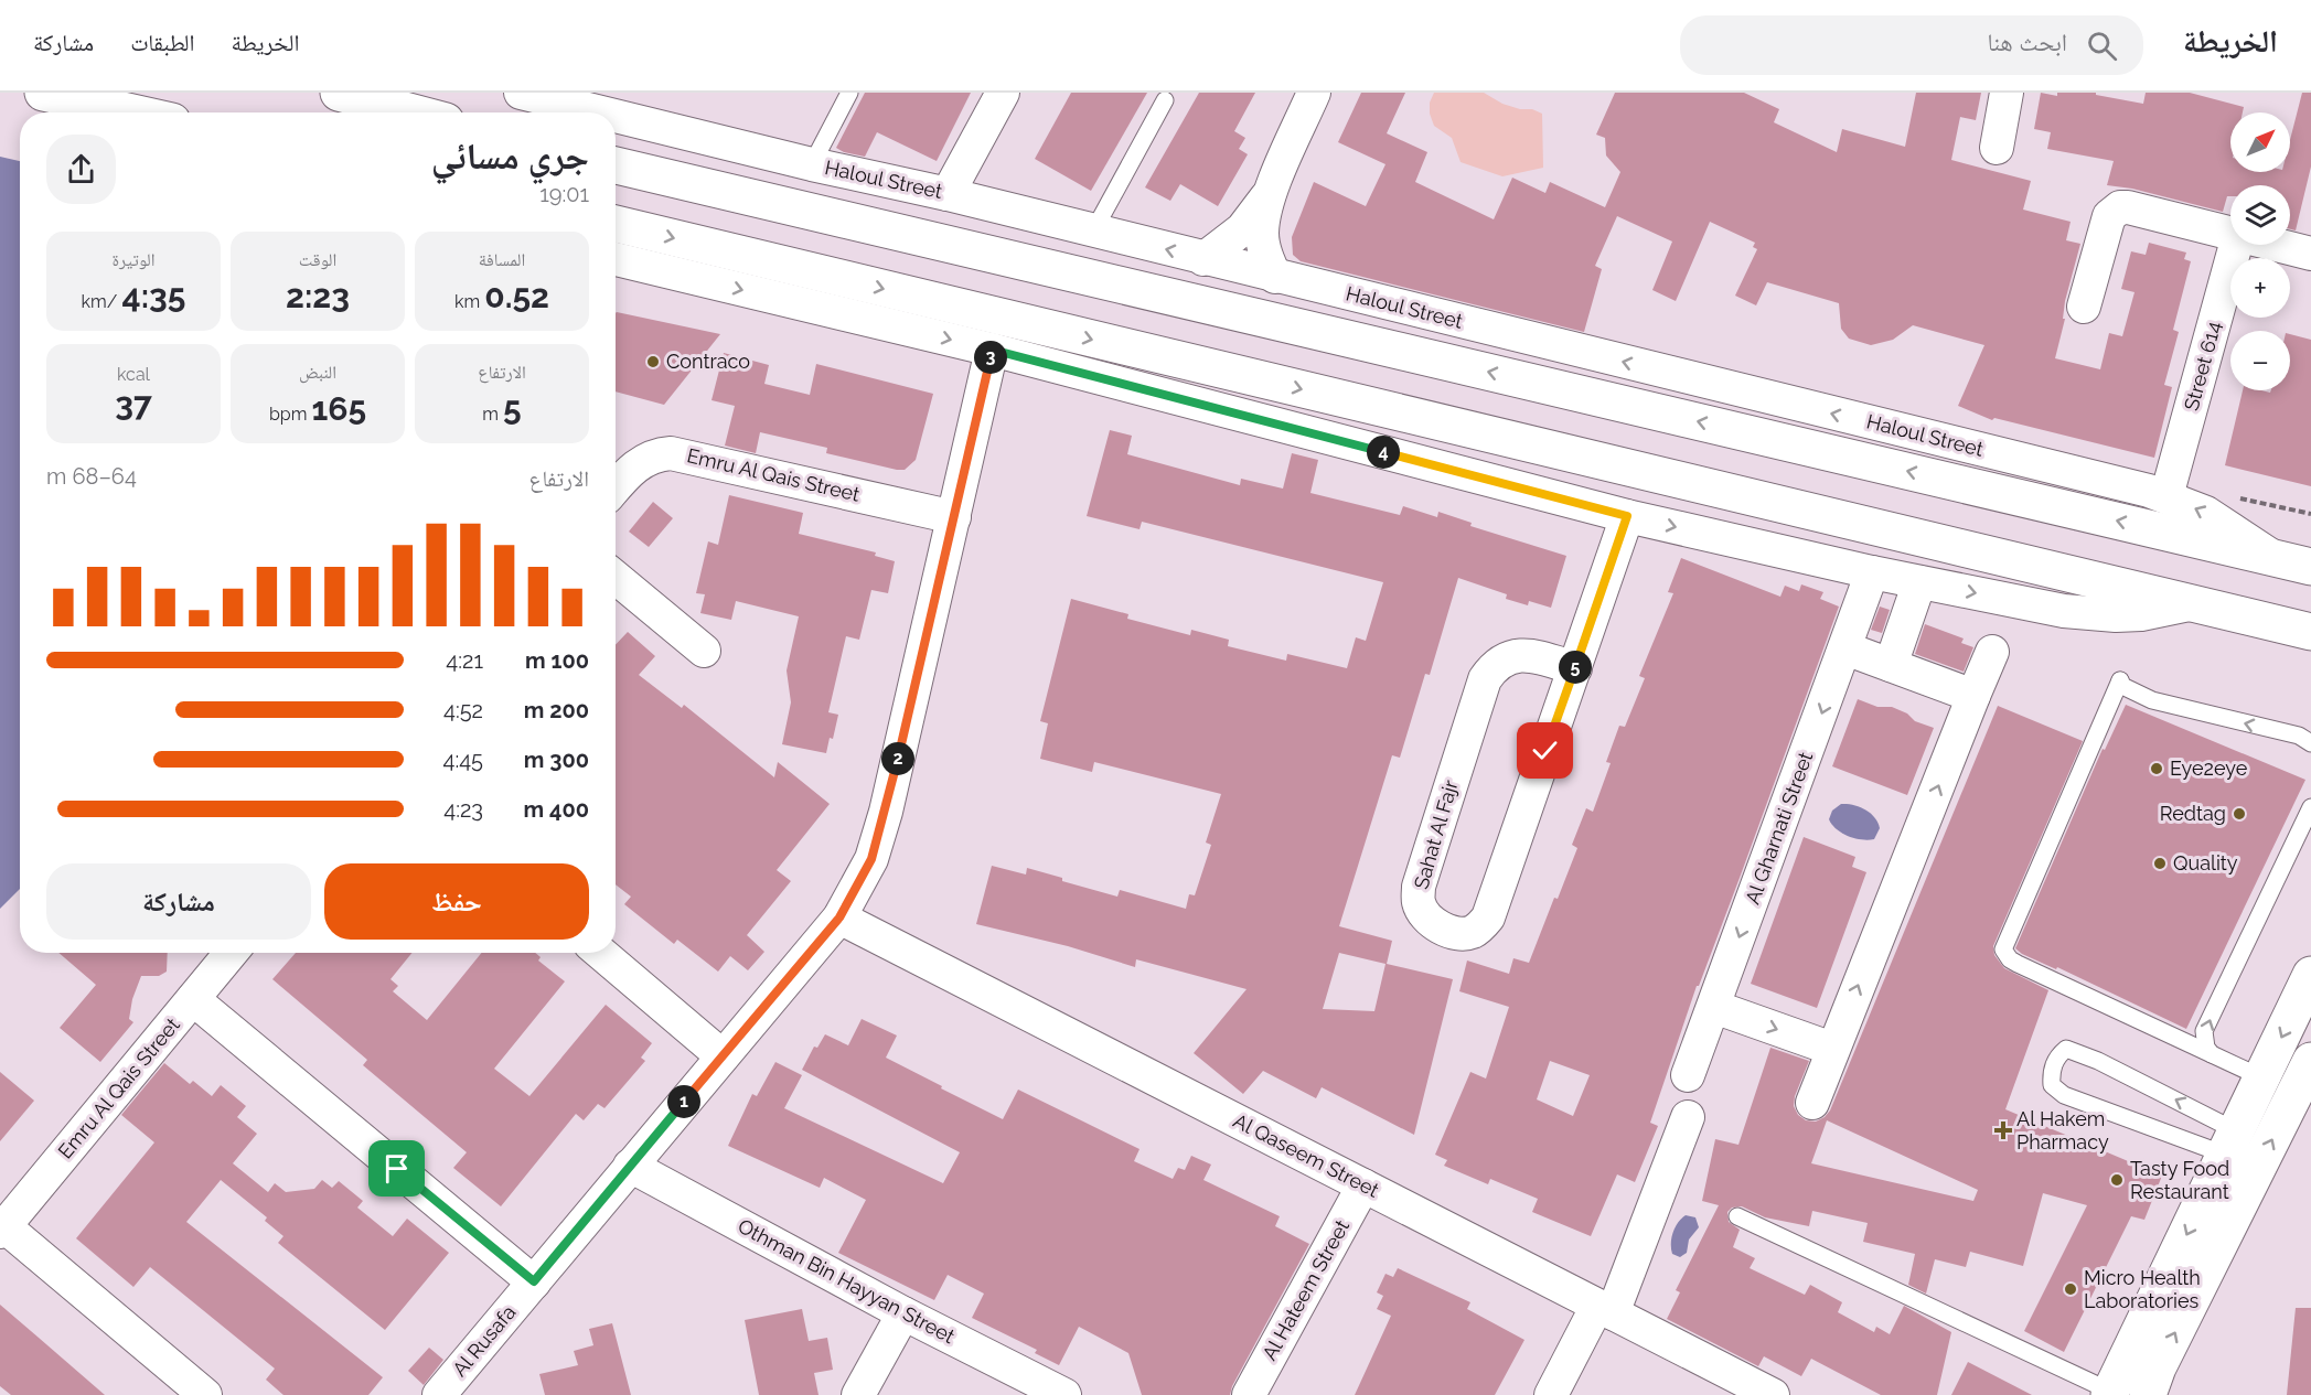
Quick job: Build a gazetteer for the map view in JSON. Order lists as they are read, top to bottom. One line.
{"streets":{"main road":["Haloul Street"],"street":["Street 614","Emru Al Qais Street","Al Gharnati Street","Sahat Al Fajr","Al Qaseem Street","Othman Bin Hayyan Street","Al Hateem Street","Al Rusafa"]},"crossings":[["Haloul Street","Street 614"],["Emru Al Qais Street","Al Rusafa"],["Al Qaseem Street","Al Hateem Street"],["Al Qaseem Street","Al Rusafa"],["Othman Bin Hayyan Street","Al Rusafa"]],"places":{"other":["Contraco","Eye2eye","Redtag","Quality","Tasty Food Restaurant","Micro Health Laboratories"],"health":["Al Hakem Pharmacy"]},"north":"top right","page":{"header":"الخريطة","search":"ابحث هنا","nav":["الخريطة","الطبقات","مشاركة"],"map_buttons":["+","−"],"heading":["جري مسائي","19:01"],"stats":[["المسافة","0.52 km"],["الوقت","2:23"],["الوتيرة","4:35 /km"],["الارتفاع","5 m"],["النبض","165 bpm"],["kcal","37"]],"pins":["3","4","5","2","1"],"chart":["الارتفاع","64–68 m"],"list":[{"name":"100 m","note":"4:21"},{"name":"200 m","note":"4:52"},{"name":"300 m","note":"4:45"},{"name":"400 m","note":"4:23"}],"buttons":["حفظ","مشاركة"]}}
